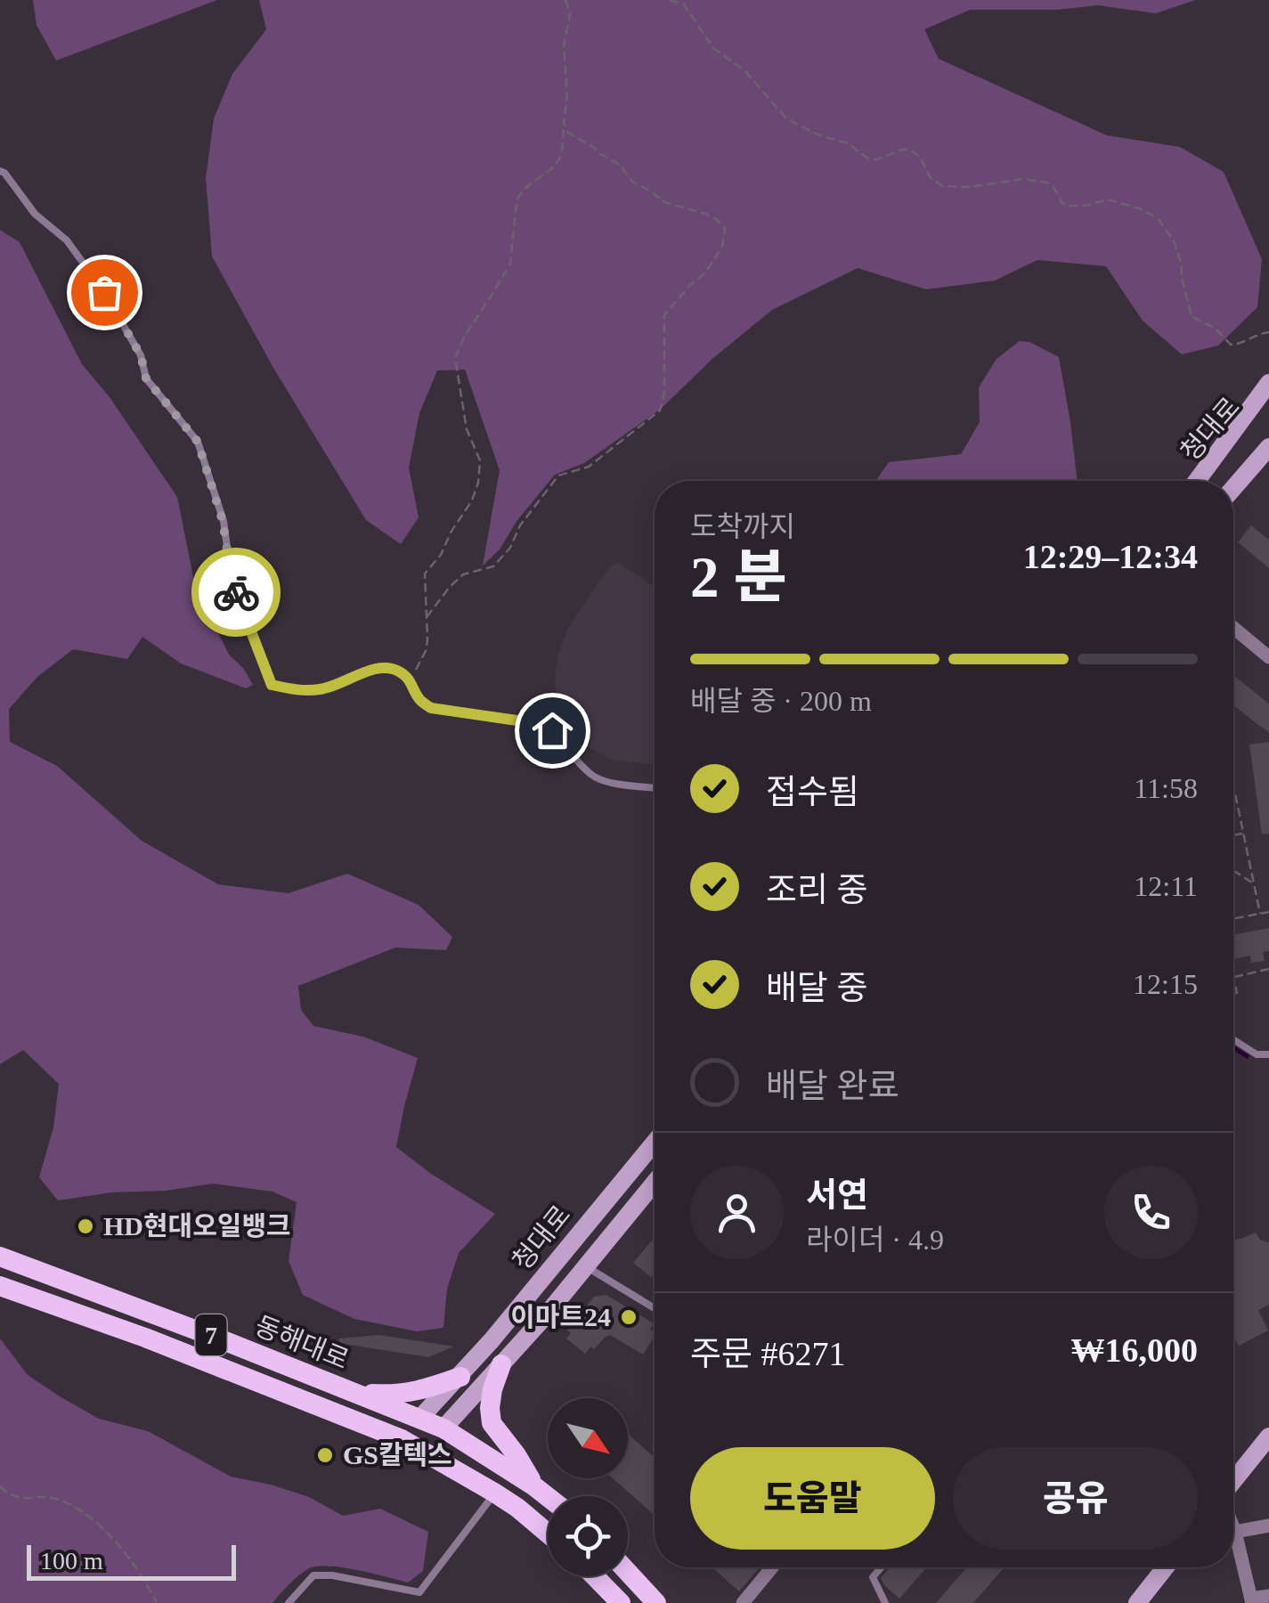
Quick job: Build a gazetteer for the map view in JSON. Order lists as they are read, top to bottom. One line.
{"streets":{"main road":["7","동해대로"],"street":["청대로"]},"crossings":[["청대로","동해대로"]],"places":["HD현대오일뱅크","이마트24","GS칼텍스"],"scale_bar":"100 m","north":"bottom right","page":{"heading":["2 분","도착까지","12:29–12:34"],"panel":["서연","라이더 · 4.9","주문 #6271","₩16,000"],"bar":"배달 중 · 200 m","list":[["접수됨","11:58"],["조리 중","12:11"],["배달 중","12:15"],"배달 완료"],"buttons":["도움말","공유"],"scale":"100 m"}}
